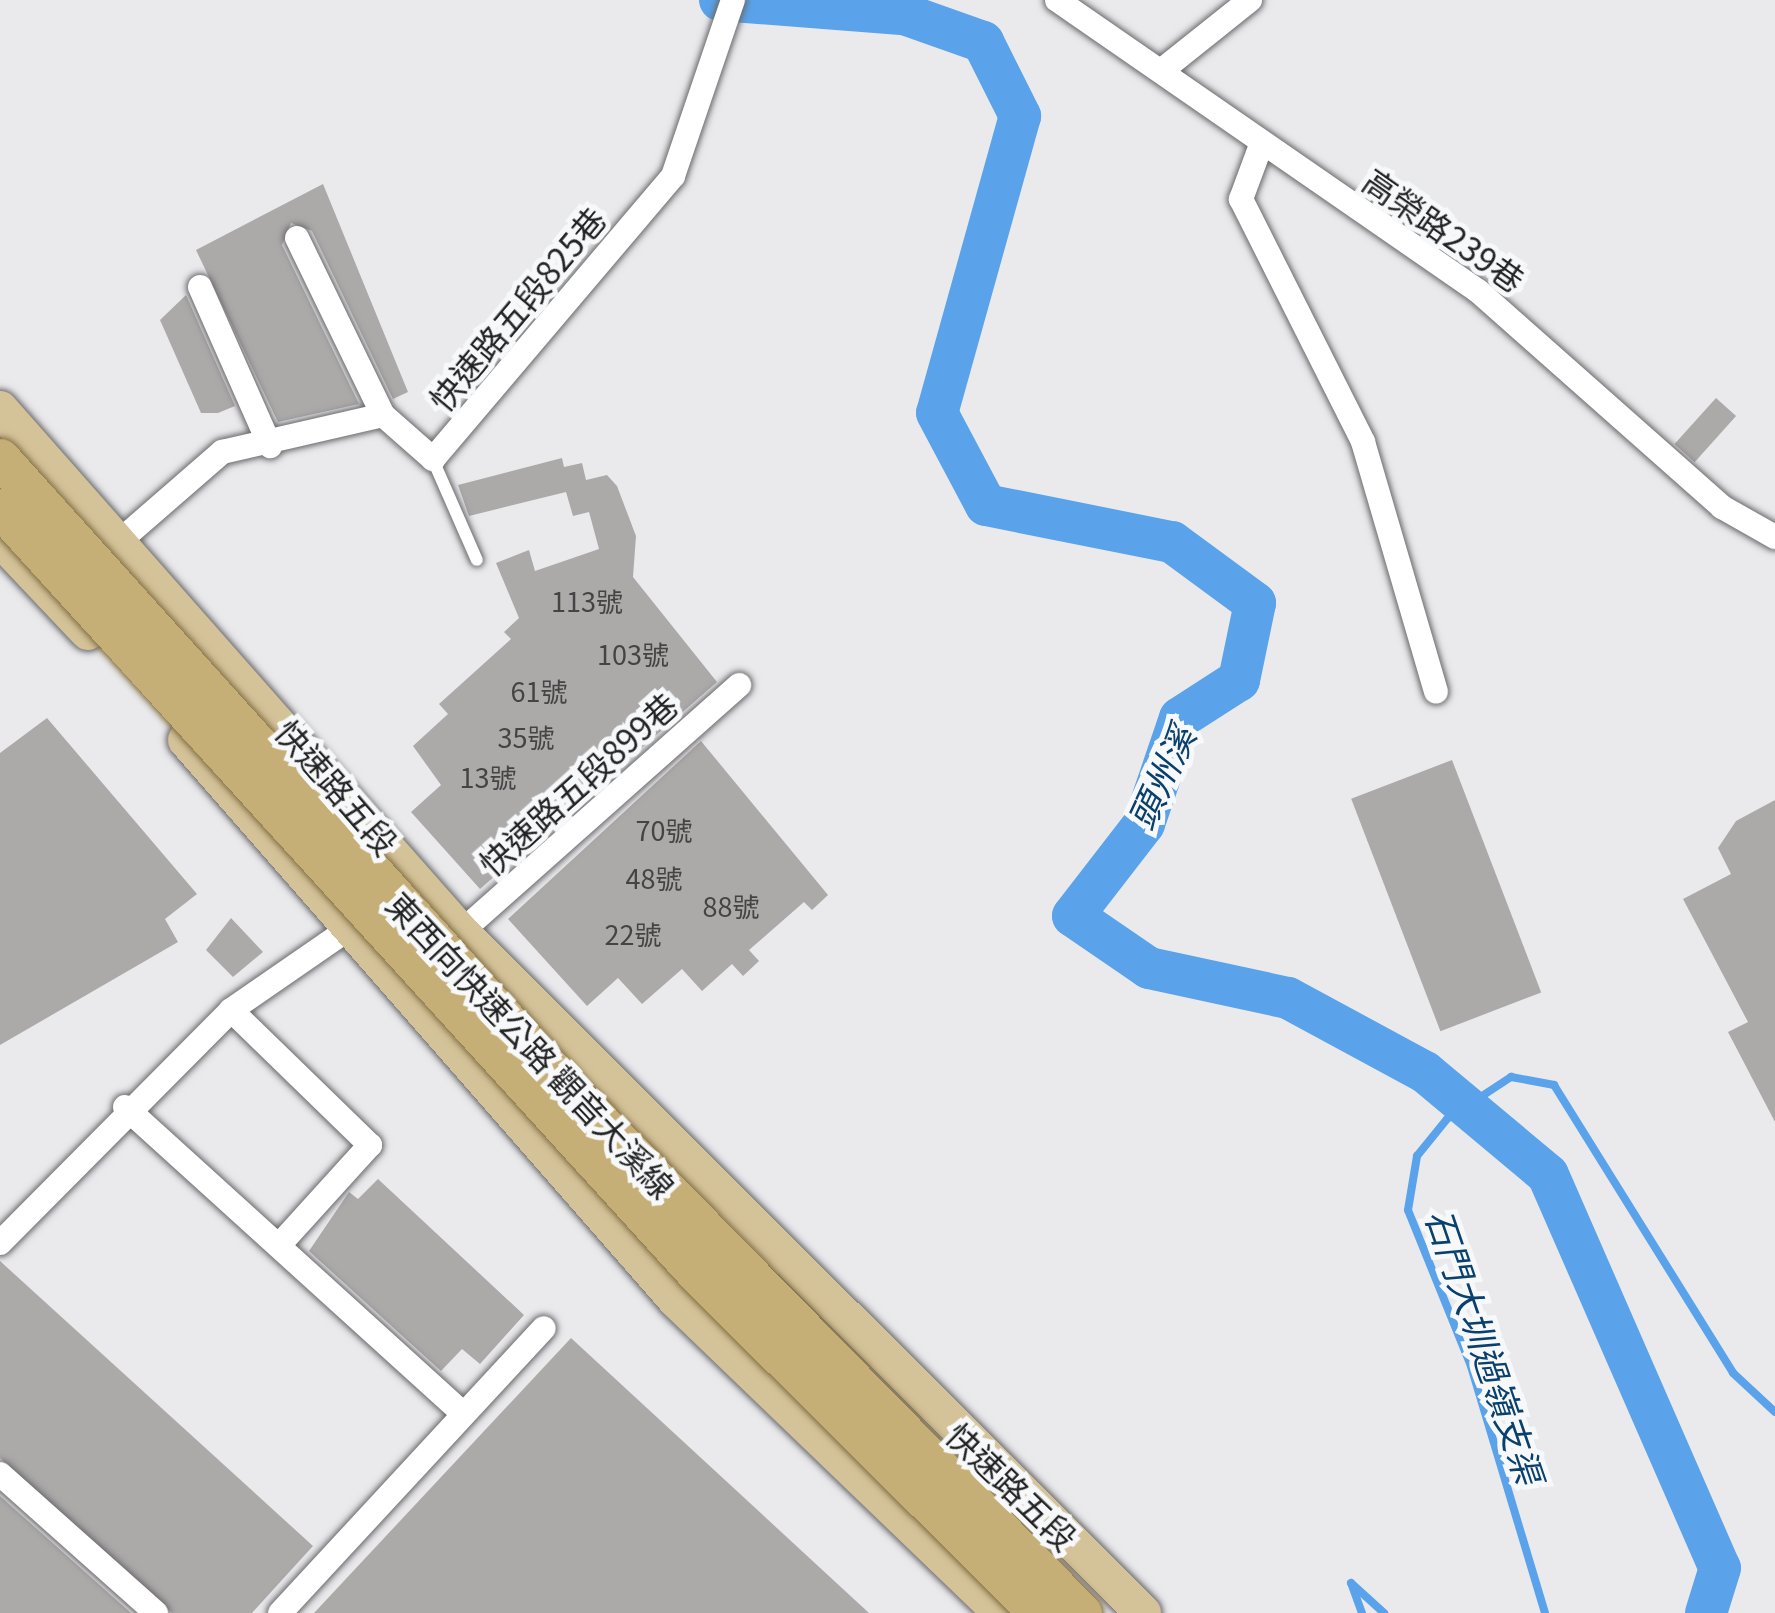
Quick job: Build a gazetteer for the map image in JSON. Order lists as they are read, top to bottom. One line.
{"streets":{"highway":["東西向快速公路 觀音大溪線"],"main road":["快速路五段"],"street":["高榮路239巷","快速路五段825巷","快速路五段899巷"]},"crossings":[["快速路五段825巷","快速路五段"],["快速路五段899巷","快速路五段"]],"water":["頭州溪","石門大圳過嶺支渠"],"house_numbers":["113號","103號","61號","35號","13號","70號","48號","88號","22號"]}
